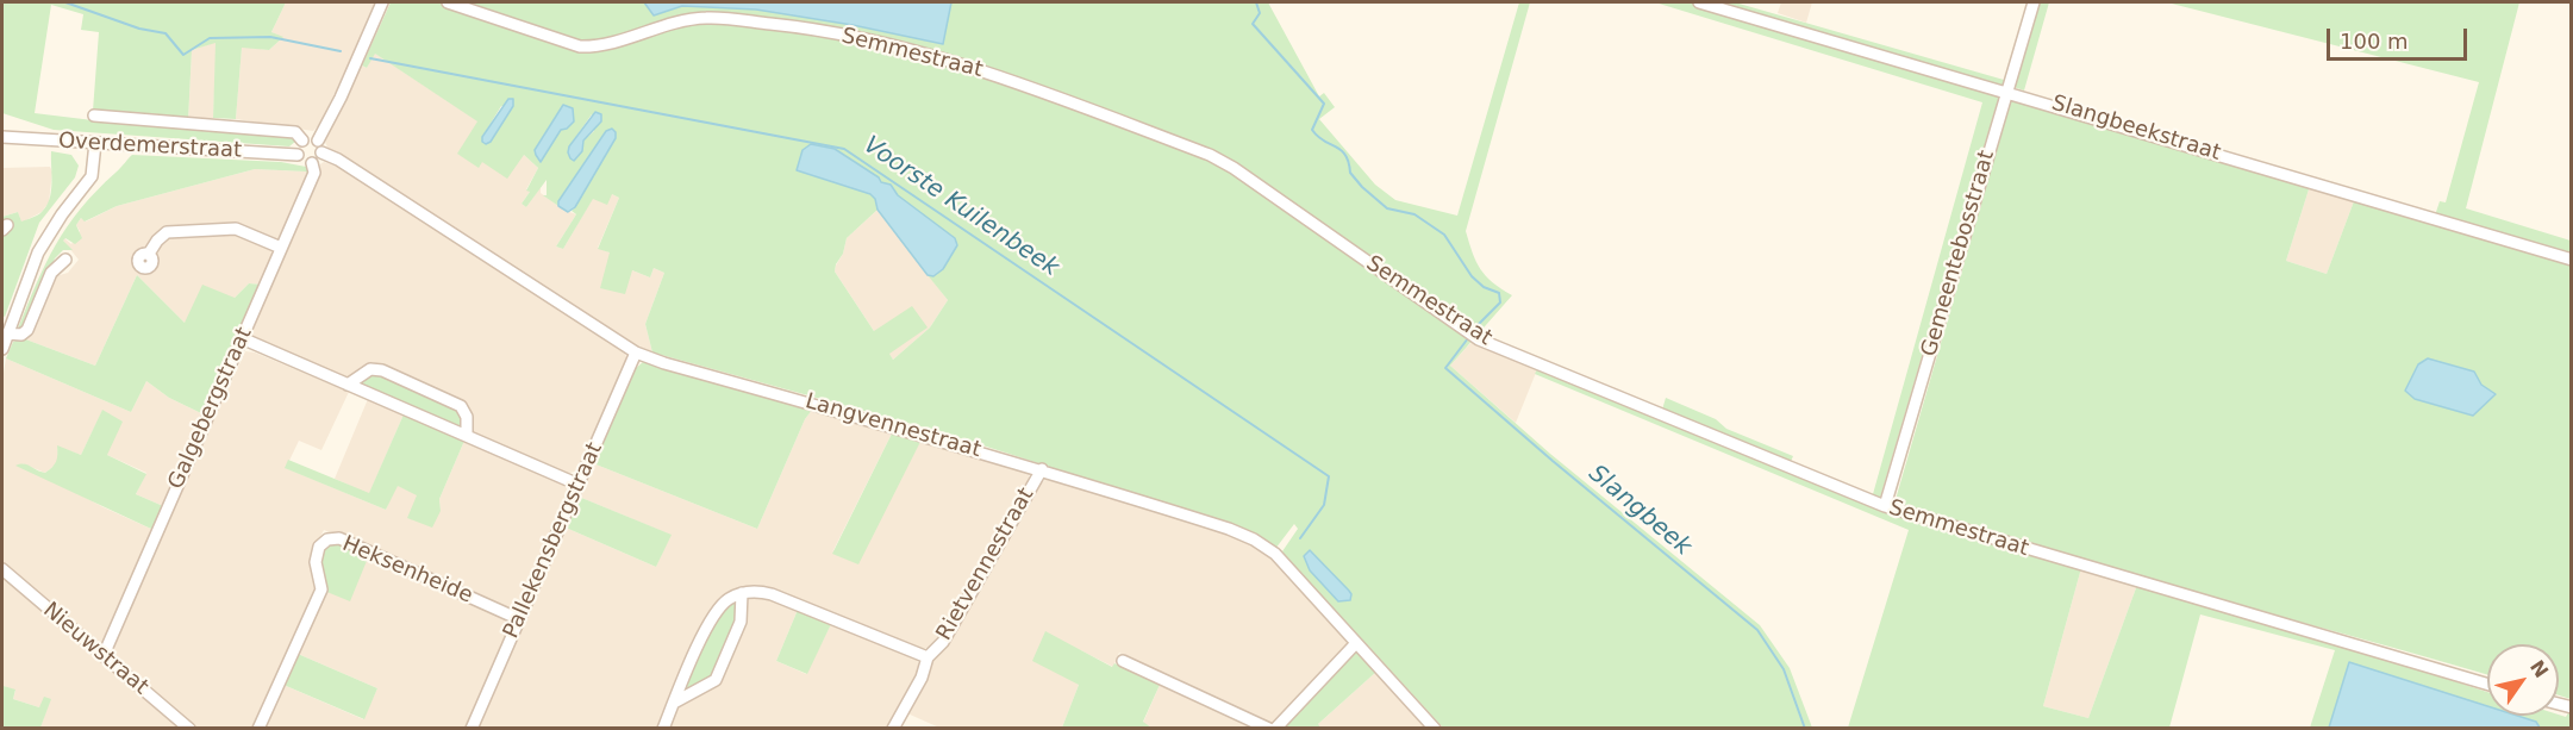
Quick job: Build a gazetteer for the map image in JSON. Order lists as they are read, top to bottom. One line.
{"streets":{"street":["Semmestraat","Slangbeekstraat","Overdemerstraat","Gemeentebosstraat","Galgebergstraat","Langvennestraat","Pallekensbergstraat","Rietvennestraat","Heksenheide","Nieuwstraat"]},"crossings":[["Semmestraat","Gemeentebosstraat"],["Slangbeekstraat","Gemeentebosstraat"],["Overdemerstraat","Galgebergstraat"],["Overdemerstraat","Langvennestraat"],["Galgebergstraat","Langvennestraat"],["Galgebergstraat","Nieuwstraat"],["Langvennestraat","Pallekensbergstraat"],["Langvennestraat","Rietvennestraat"],["Pallekensbergstraat","Heksenheide"]],"water":["Voorste Kuilenbeek","Slangbeek"],"scale_bar":"100 m","north":"top right"}
